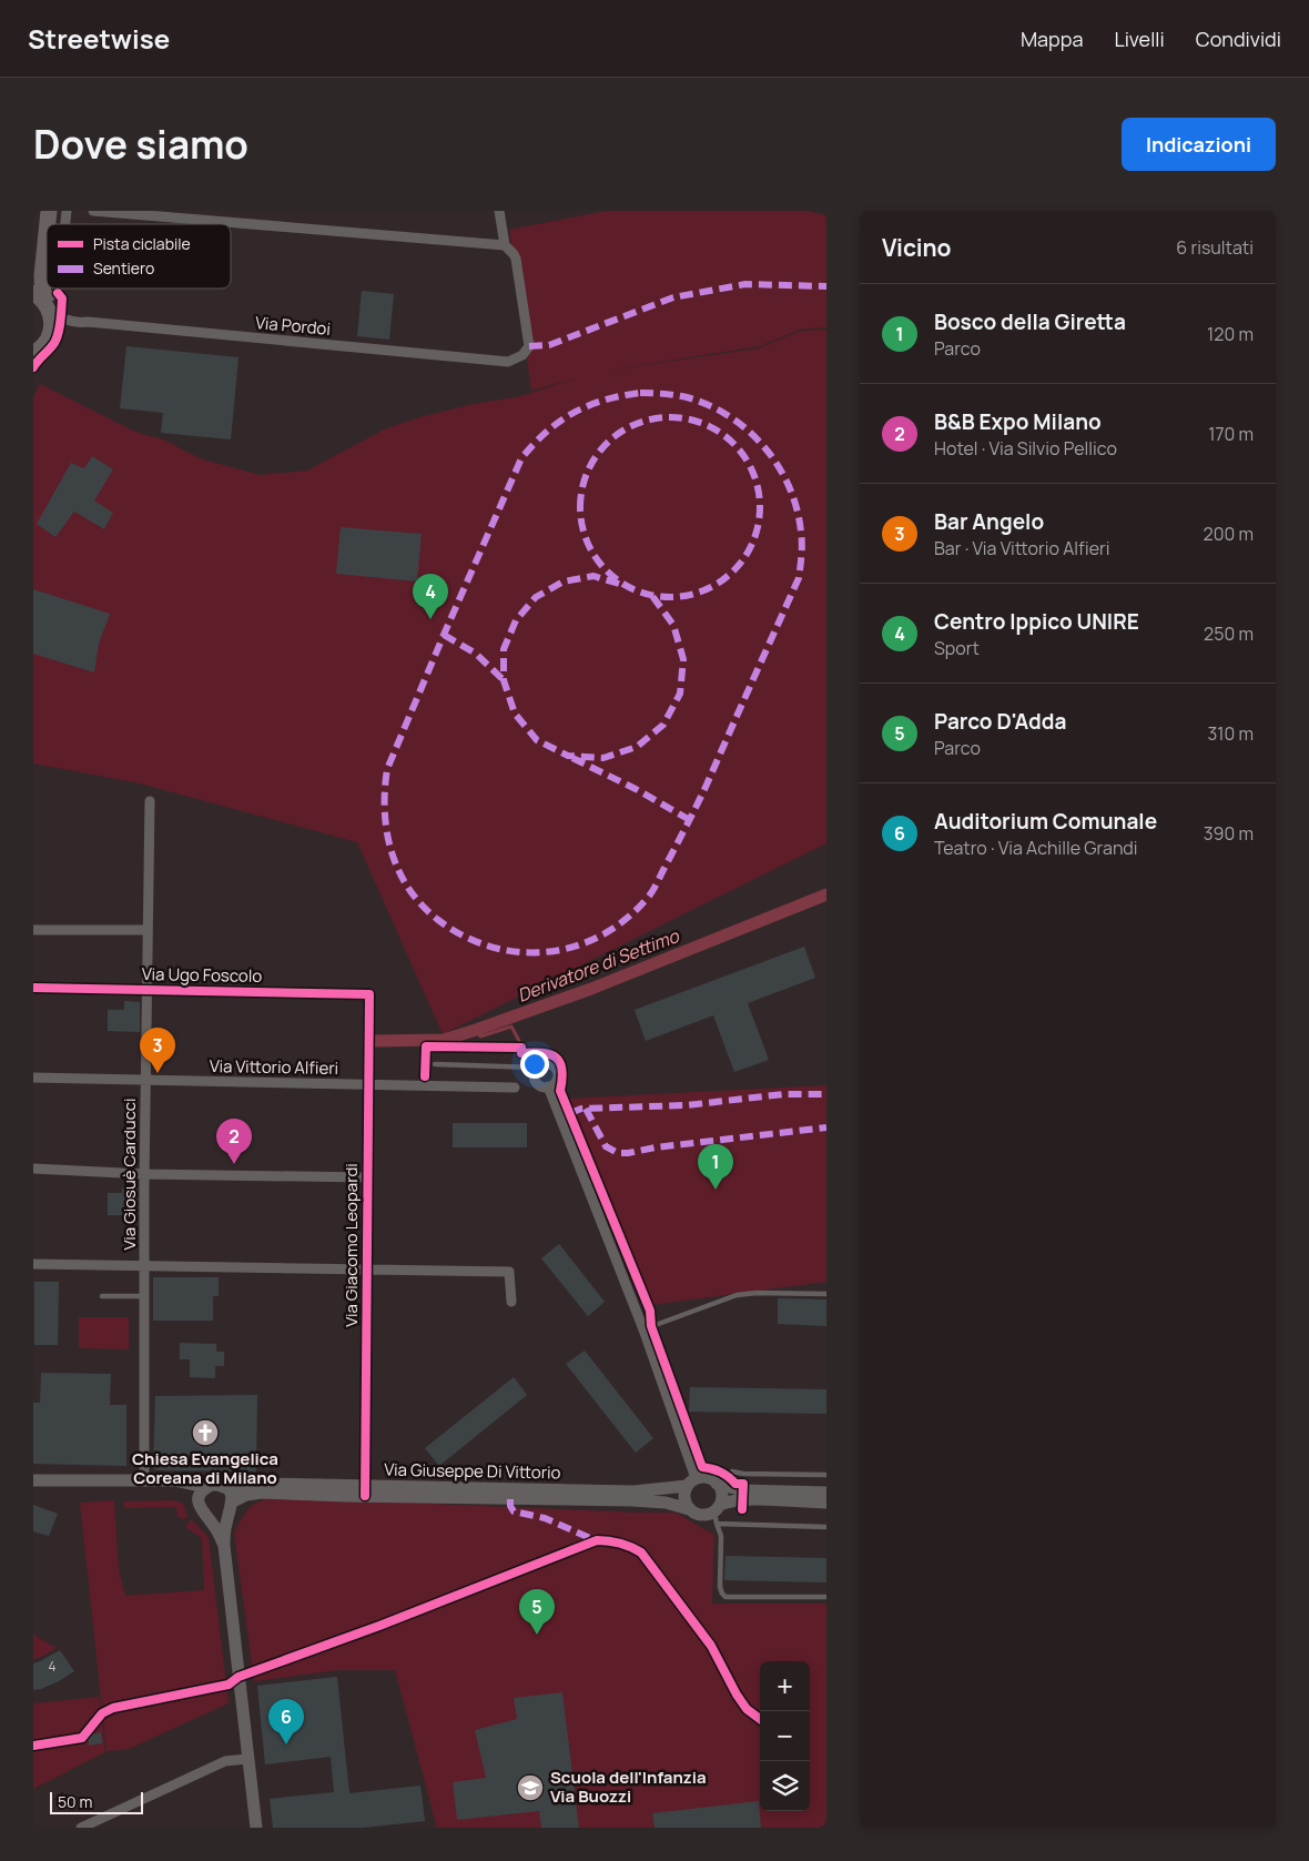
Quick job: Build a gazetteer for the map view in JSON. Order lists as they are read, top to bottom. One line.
{"streets":{"street":["Via Pordoi","Via Ugo Foscolo","Via Vittorio Alfieri","Via Giosuè Carducci","Via Giacomo Leopardi","Via Giuseppe Di Vittorio"]},"crossings":[["Via Ugo Foscolo","Via Giosuè Carducci"],["Via Ugo Foscolo","Via Giacomo Leopardi"],["Via Vittorio Alfieri","Via Giosuè Carducci"],["Via Vittorio Alfieri","Via Giacomo Leopardi"],["Via Giacomo Leopardi","Via Giuseppe Di Vittorio"]],"water":["Derivatore di Settimo"],"places":{"church":["Chiesa Evangelica Coreana di Milano"],"school or university":["Scuola dell'Infanzia Via Buozzi"]},"house_numbers":["4"],"legend":["Pista ciclabile","Sentiero"],"scale_bar":"50 m","page":{"header":"Streetwise","nav":["Mappa","Livelli","Condividi"],"title":"Dove siamo","buttons":"Indicazioni","heading":["Vicino","6 risultati"],"list":[{"mark":"1","name":"Bosco della Giretta","note":"Parco","value":"120 m"},{"mark":"2","name":"B&B Expo Milano","note":"Hotel · Via Silvio Pellico","value":"170 m"},{"mark":"3","name":"Bar Angelo","note":"Bar · Via Vittorio Alfieri","value":"200 m"},{"mark":"4","name":"Centro Ippico UNIRE","note":"Sport","value":"250 m"},{"mark":"5","name":"Parco D'Adda","note":"Parco","value":"310 m"},{"mark":"6","name":"Auditorium Comunale","note":"Teatro · Via Achille Grandi","value":"390 m"}],"pins":["4","3","2","1","5","6"],"map_buttons":["+","−"],"scale":"50 m"}}
